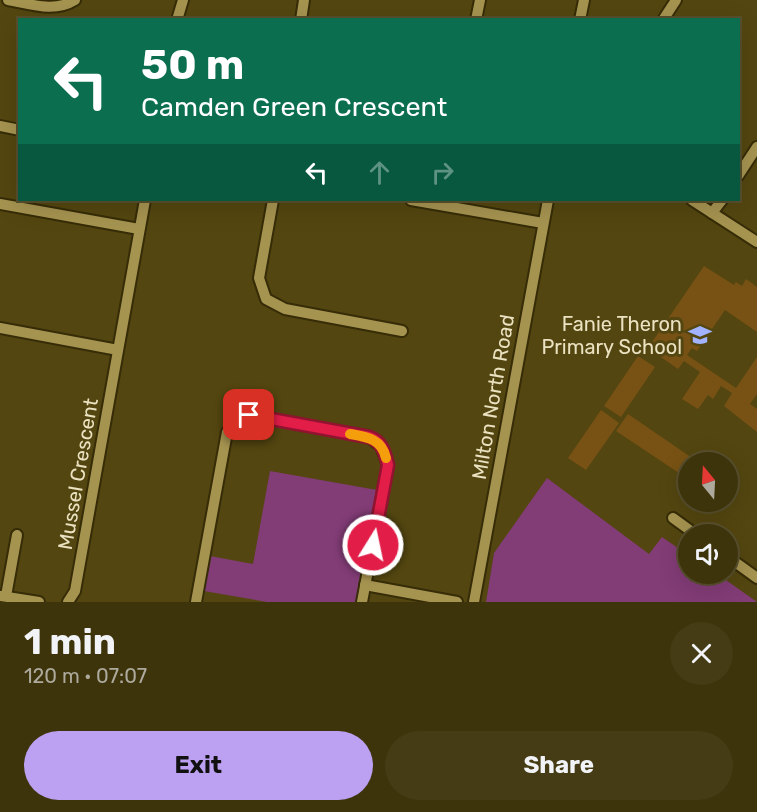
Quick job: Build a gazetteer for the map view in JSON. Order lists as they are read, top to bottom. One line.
{"streets":{"street":["Milton North Road","Mussel Crescent"]},"places":{"school or university":["Fanie Theron Primary School"]},"north":"top","page":{"turn":["50 m","Camden Green Crescent"],"heading":["1 min","120 m · 07:07"],"buttons":["Exit","Share"]}}
